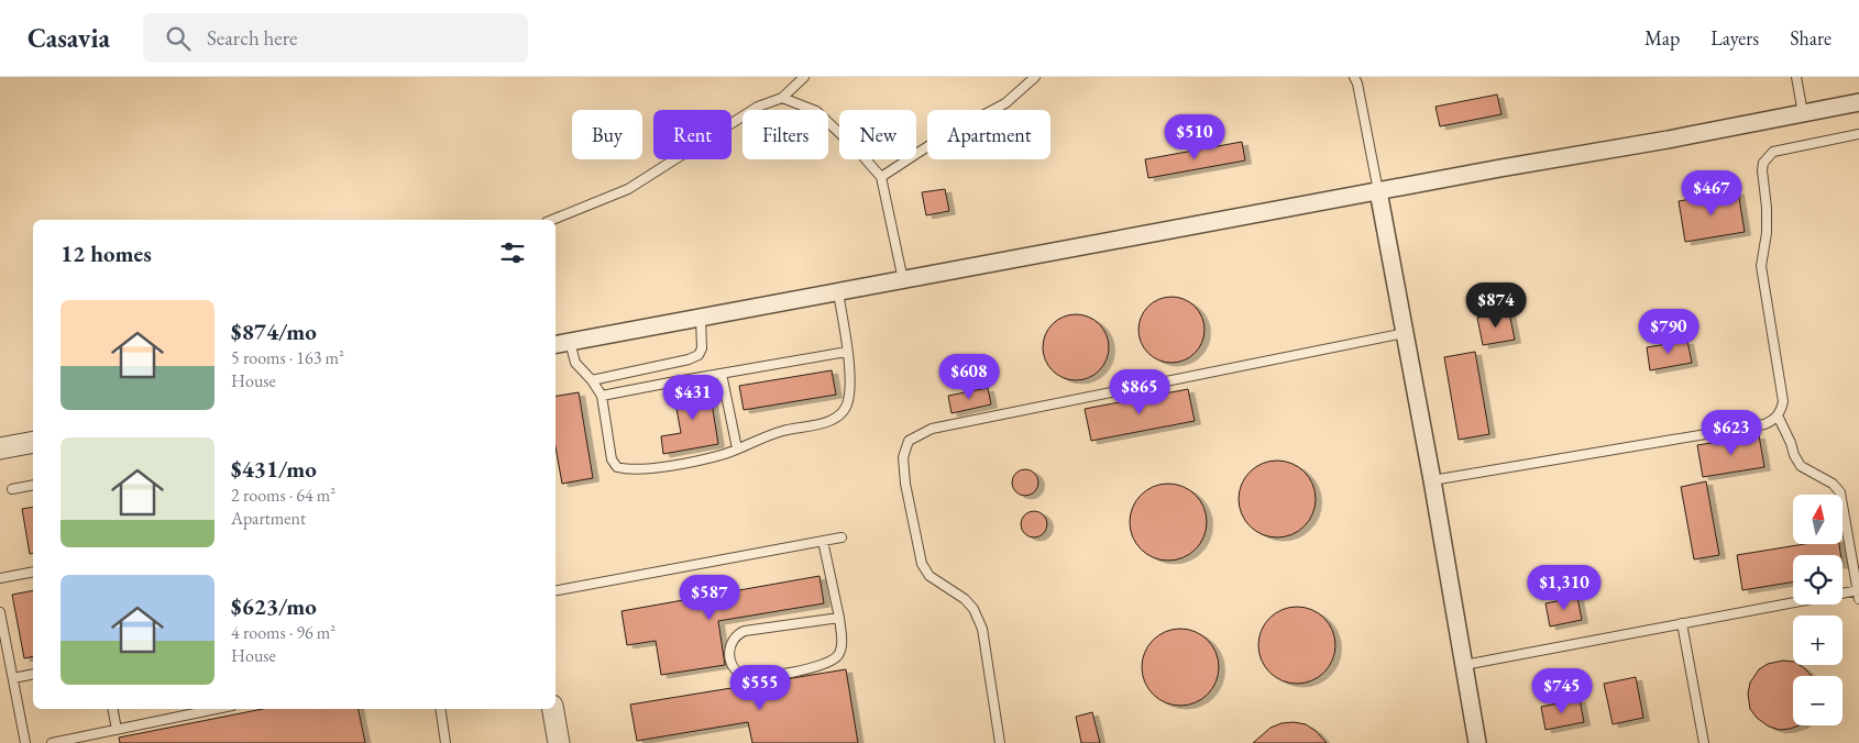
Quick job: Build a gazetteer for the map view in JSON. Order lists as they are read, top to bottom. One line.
{"north":"top","page":{"header":"Casavia","search":"Search here","nav":["Map","Layers","Share"],"chip":["Buy","Rent","Filters","New","Apartment"],"price":["$510","$467","$874","$790","$608","$865","$431","$623","$1,310","$587","$555","$745"],"heading":"12 homes","list":[{"name":"$874/mo","note":"5 rooms · 163 m² · House"},{"name":"$431/mo","note":"2 rooms · 64 m² · Apartment"},{"name":"$623/mo","note":"4 rooms · 96 m² · House"}],"map_buttons":["+","−"]}}
